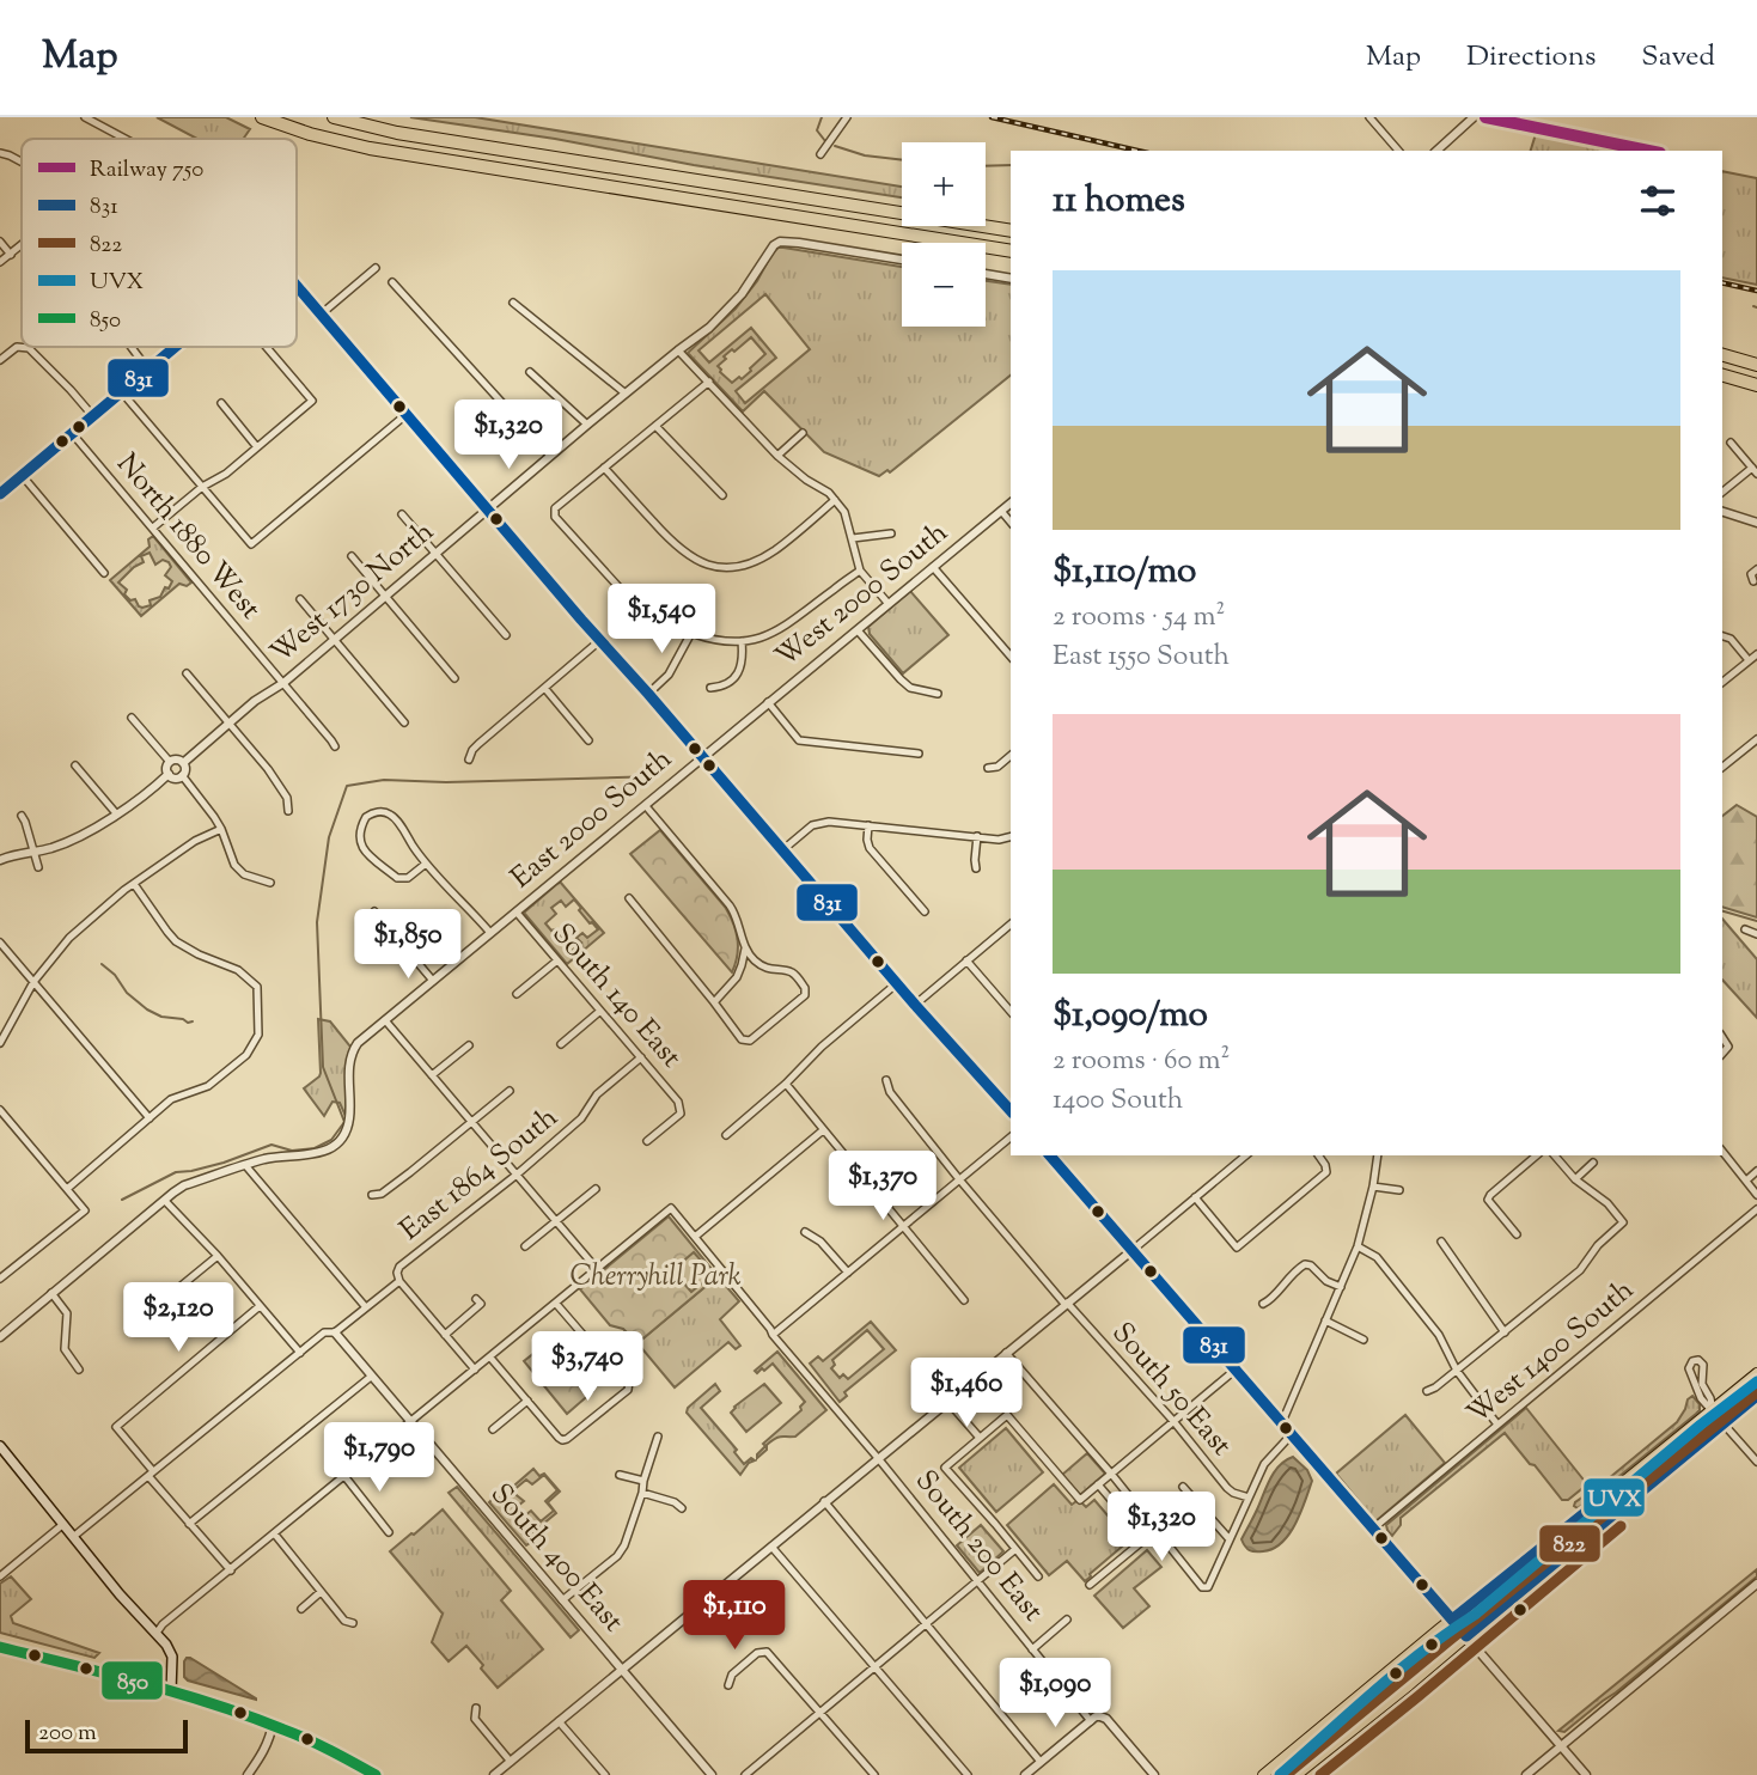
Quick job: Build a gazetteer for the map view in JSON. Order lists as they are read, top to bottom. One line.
{"streets":{"street":["North 1880 West","West 1730 North","West 2000 South","East 2000 South","South 140 East","East 1864 South","West 1400 South","South 50 East","South 200 East","South 400 East"]},"crossings":[["North 1880 West","West 1730 North"],["West 2000 South","East 2000 South"],["East 2000 South","South 140 East"],["South 140 East","East 1864 South"],["East 1864 South","South 400 East"]],"parks":["Cherryhill Park"],"lines":["rail line 750","transit line 831","transit line UVX","transit line 822","transit line 850"],"legend":["Railway 750","831","822","UVX","850"],"scale_bar":"200 m","page":{"header":"Map","nav":["Map","Directions","Saved"],"map_buttons":["+","−"],"heading":"11 homes","list":[{"name":"$1,110/mo","note":"2 rooms · 54 m² · East 1550 South"},{"name":"$1,090/mo","note":"2 rooms · 60 m² · 1400 South"}],"price":["$1,320","$1,540","$1,850","$1,370","$2,120","$3,740","$1,460","$1,790","$1,320","$1,110","$1,090"],"scale":"200 m"}}
